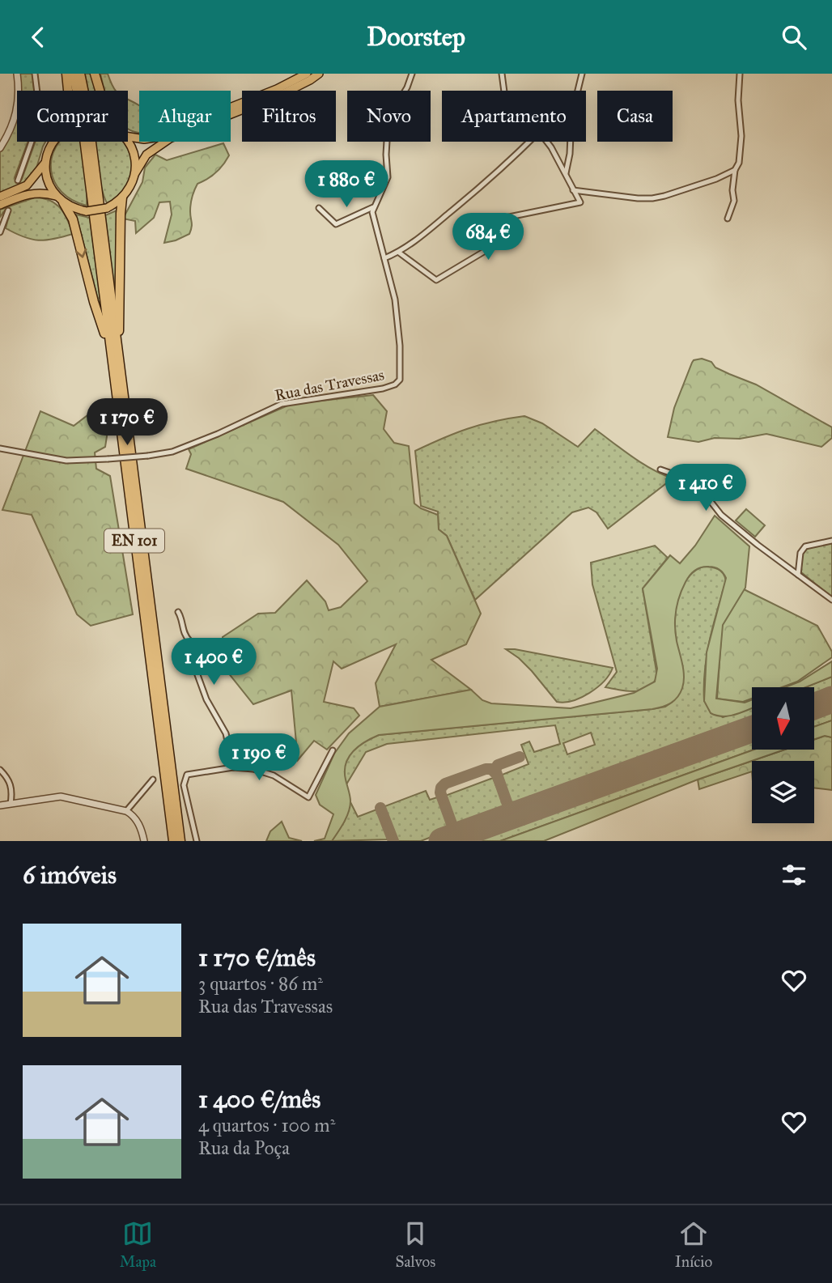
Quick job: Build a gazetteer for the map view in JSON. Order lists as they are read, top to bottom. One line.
{"streets":{"highway":["EN 101"],"street":["Rua das Travessas"]},"north":"bottom","page":{"header":"Doorstep","chip":["Comprar","Alugar","Filtros","Novo","Apartamento","Casa"],"price":["1 880 €","684 €","1 170 €","1 410 €","1 400 €","1 190 €"],"heading":"6 imóveis","list":[{"name":"1 170 €/mês","note":"3 quartos · 86 m² · Rua das Travessas"},{"name":"1 400 €/mês","note":"4 quartos · 100 m² · Rua da Poça"}],"tabs":["Mapa","Salvos","Início"]}}
